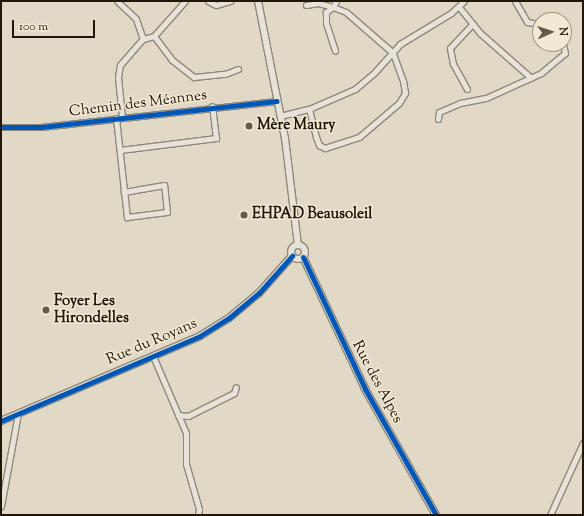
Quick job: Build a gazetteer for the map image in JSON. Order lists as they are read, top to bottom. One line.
{"streets":{"street":["Chemin des Méannes","Rue du Royans","Rue des Alpes"]},"crossings":[["Rue du Royans","Rue des Alpes"]],"places":["Mère Maury","EHPAD Beausoleil","Foyer Les Hirondelles"],"scale_bar":"100 m","north":"right"}
